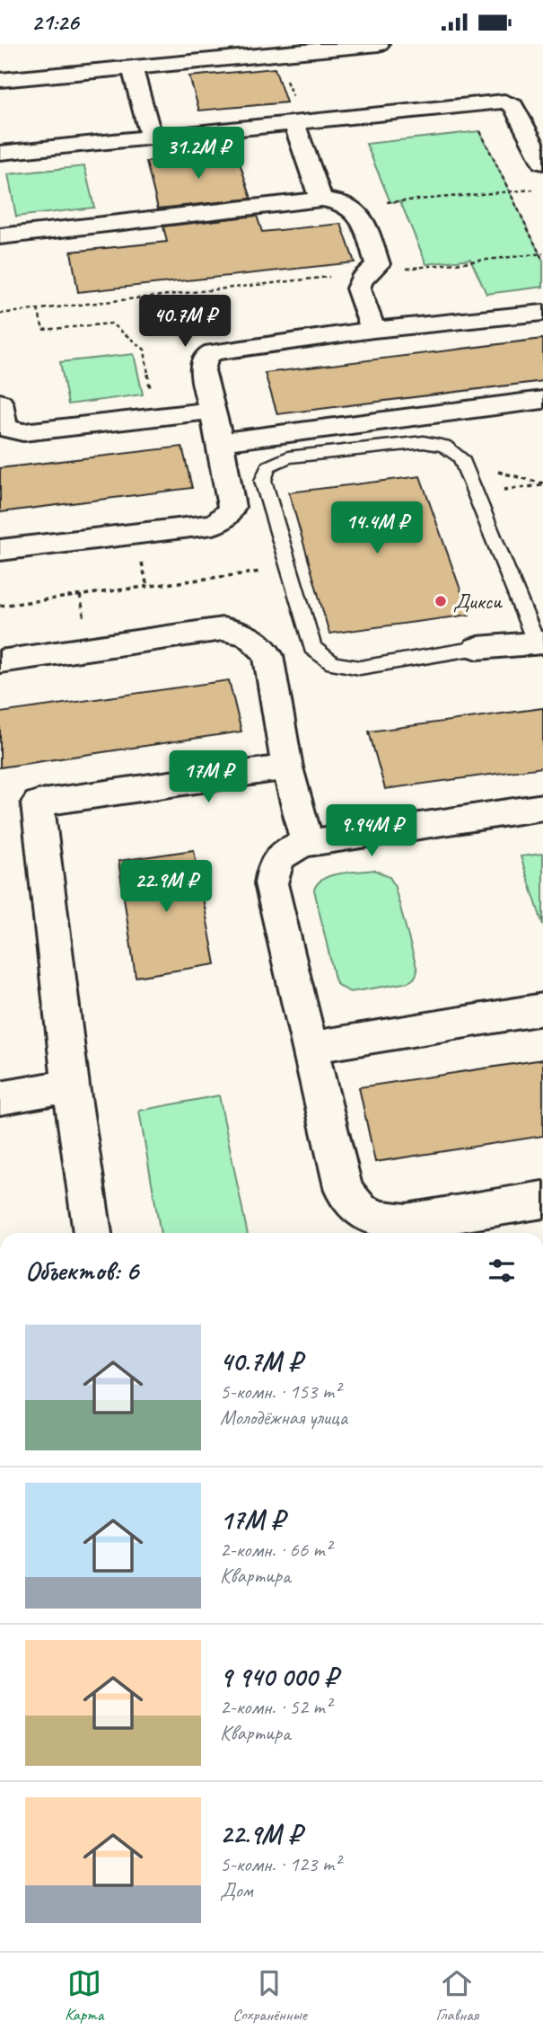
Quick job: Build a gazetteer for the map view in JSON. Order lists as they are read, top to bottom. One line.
{"places":["Дикси"],"page":{"status":"21:26","price":["31.2M ₽","40.7M ₽","14.4M ₽","17M ₽","9.94M ₽","22.9M ₽"],"heading":"Объектов: 6","list":[{"name":"40.7M ₽","note":"5-комн. · 153 m² · Молодёжная улица"},{"name":"17M ₽","note":"2-комн. · 66 m² · Квартира"},{"name":"9 940 000 ₽","note":"2-комн. · 52 m² · Квартира"},{"name":"22.9M ₽","note":"5-комн. · 123 m² · Дом"}],"tabs":["Карта","Сохранённые","Главная"]}}
